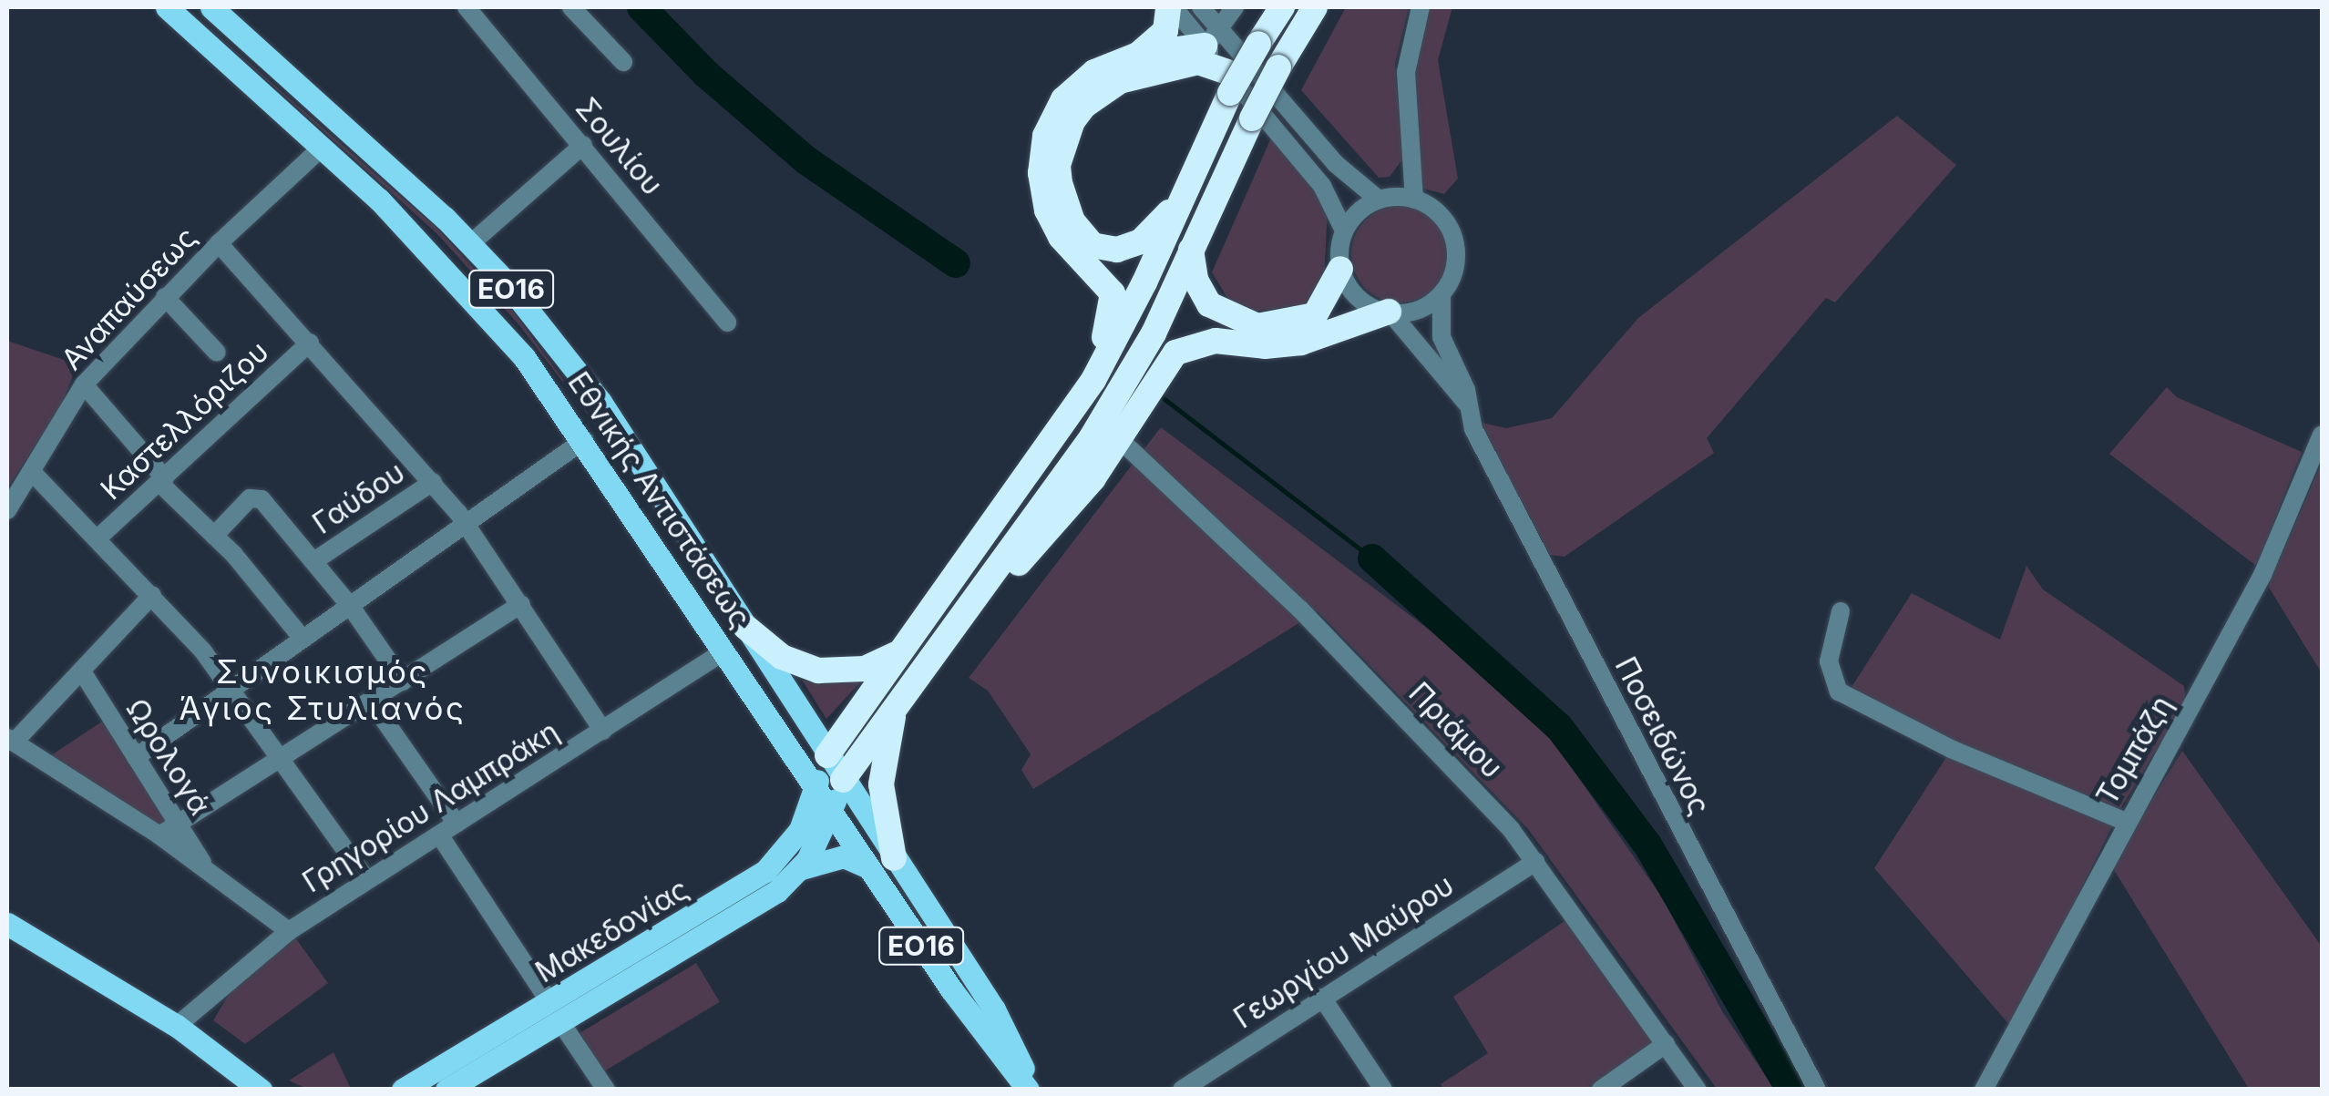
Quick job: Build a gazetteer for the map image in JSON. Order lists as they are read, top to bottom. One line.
{"streets":{"main road":["ΕΟ16","Εθνικής Αντιστάσεως","Μακεδονίας"],"street":["Σουλίου","Αναπαύσεως","Καστελλόριζου","Γαύδου","Πριάμου","Ποσειδώνος","Τομπάζη","Ωρολογά","Γρηγορίου Λαμπράκη","Γεωργίου Μαύρου"]},"crossings":[["Αναπαύσεως","Εθνικής Αντιστάσεως"],["Εθνικής Αντιστάσεως","Γρηγορίου Λαμπράκη"],["Εθνικής Αντιστάσεως","Μακεδονίας"],["Πριάμου","Γεωργίου Μαύρου"]],"districts":["Συνοικισμός Άγιος Στυλιανός"]}
